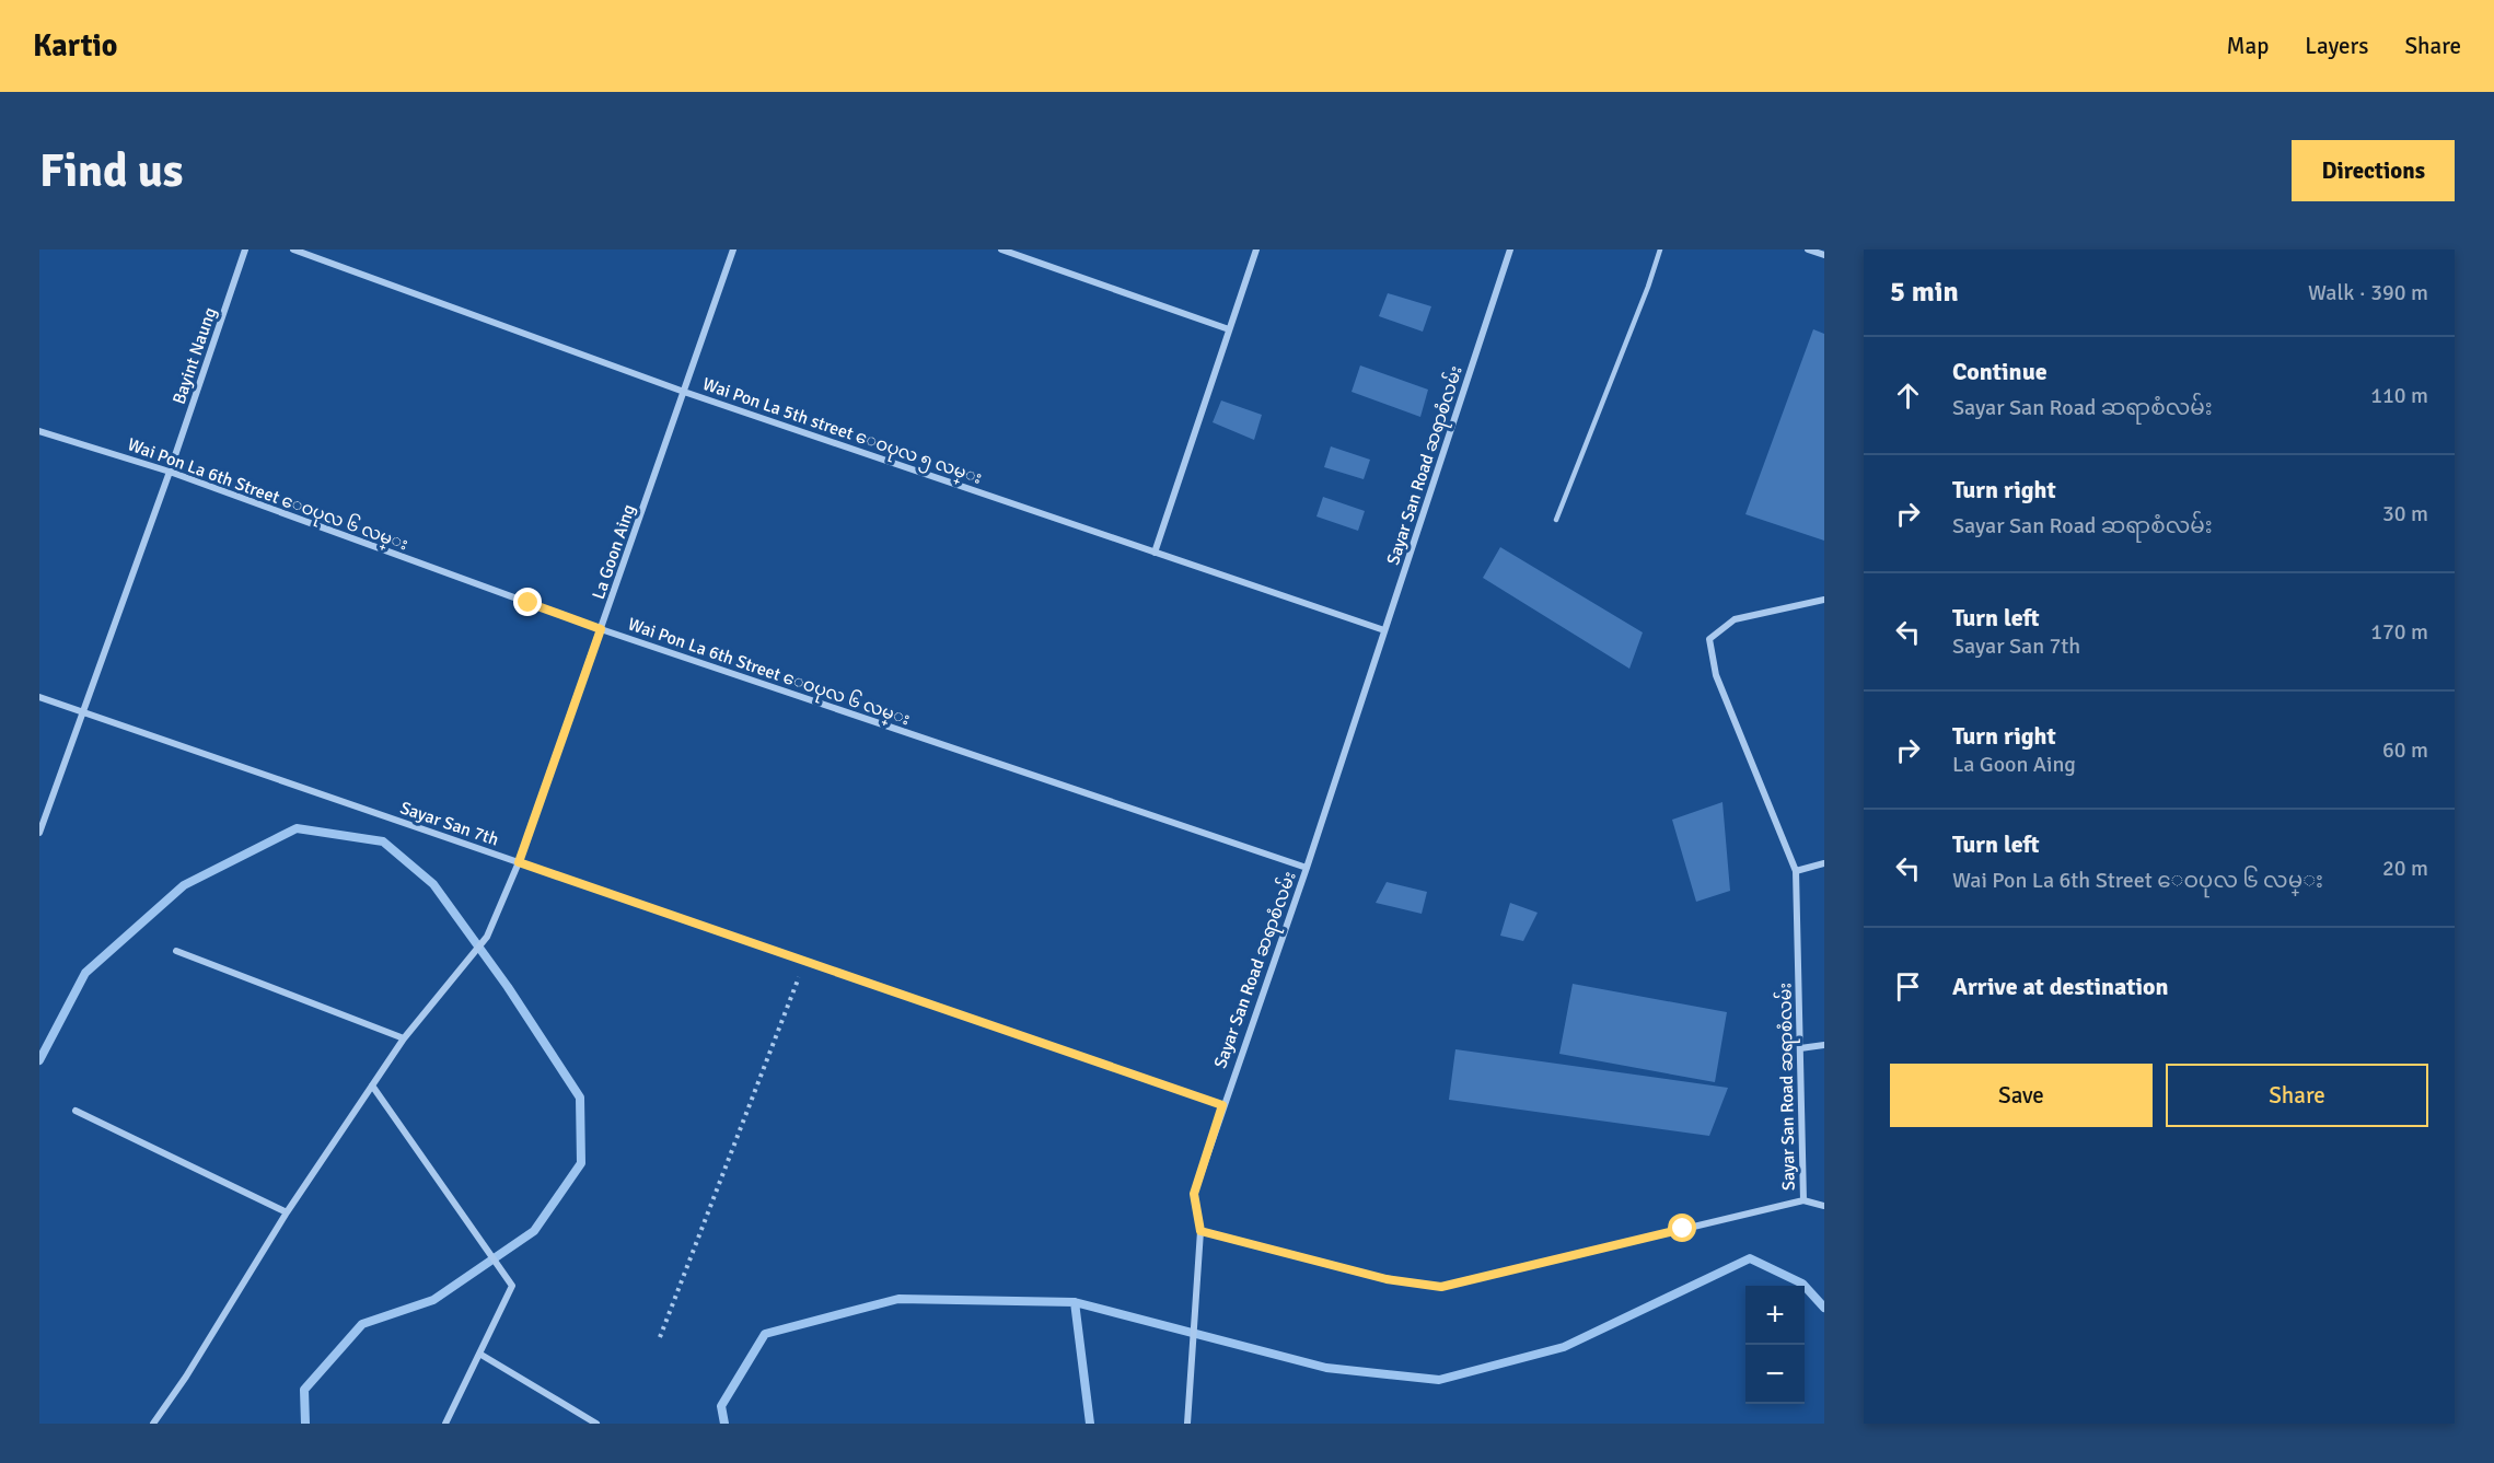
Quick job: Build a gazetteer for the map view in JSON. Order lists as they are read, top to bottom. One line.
{"streets":{"street":["Bayint Naung","Wai Pon La 5th street ေဝပုလ ၅ လမ္း","Sayar San Road ဆရာစံလမ်း","Wai Pon La 6th Street ေဝပုလ ၆ လမ္း","La Goon Aing","Sayar San 7th"]},"crossings":[["Bayint Naung","Wai Pon La 6th Street ေဝပုလ ၆ လမ္း"],["Bayint Naung","Sayar San 7th"],["Wai Pon La 5th street ေဝပုလ ၅ လမ္း","Sayar San Road ဆရာစံလမ်း"],["Wai Pon La 5th street ေဝပုလ ၅ လမ္း","La Goon Aing"],["Sayar San Road ဆရာစံလမ်း","Wai Pon La 6th Street ေဝပုလ ၆ လမ္း"],["Sayar San Road ဆရာစံလမ်း","Sayar San 7th"],["Wai Pon La 6th Street ေဝပုလ ၆ လမ္း","La Goon Aing"],["La Goon Aing","Sayar San 7th"]],"page":{"header":"Kartio","nav":["Map","Layers","Share"],"buttons":["Directions",["Save","Share"]],"title":"Find us","heading":["5 min","Walk · 390 m"],"list":[["Continue","Sayar San Road ဆရာစံလမ်း","110 m"],["Turn right","Sayar San Road ဆရာစံလမ်း","30 m"],["Turn left","Sayar San 7th","170 m"],["Turn right","La Goon Aing","60 m"],["Turn left","Wai Pon La 6th Street ေဝပုလ ၆ လမ္း","20 m"],"Arrive at destination"],"map_buttons":["+","−"]}}
